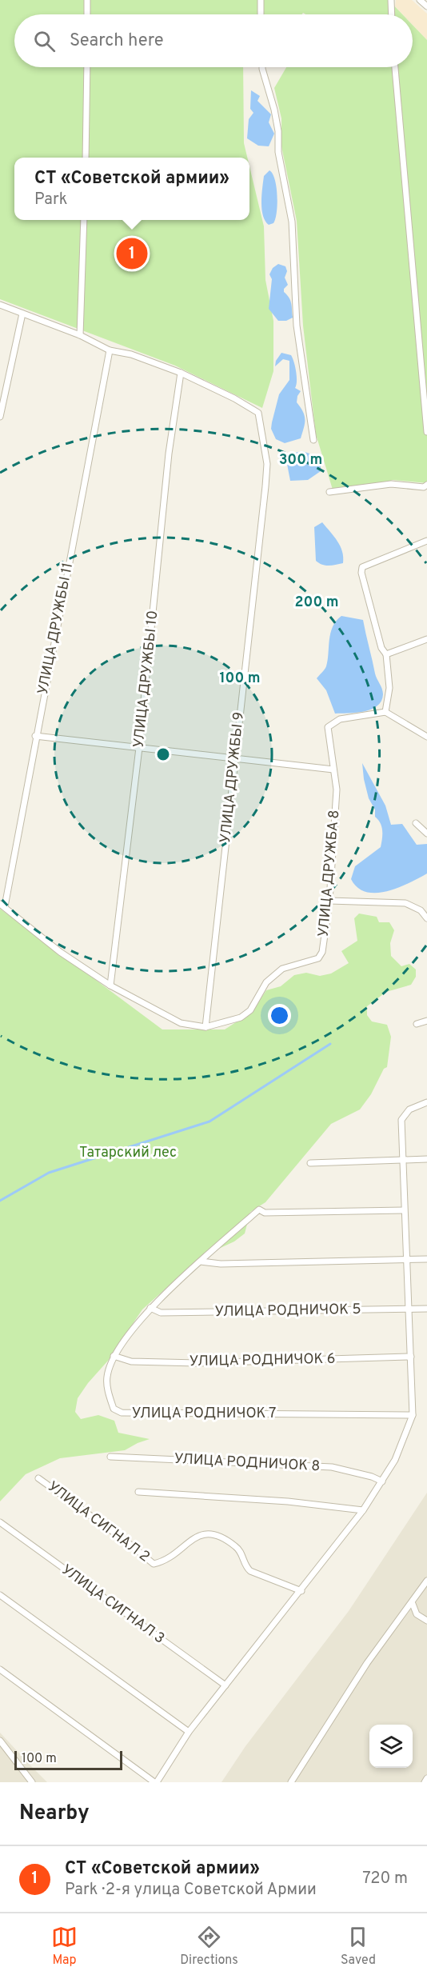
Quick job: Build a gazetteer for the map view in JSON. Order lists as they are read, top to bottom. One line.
{"streets":{"street":["УЛИЦА ДРУЖБЫ 11","УЛИЦА ДРУЖБЫ 10","УЛИЦА ДРУЖБЫ 9","УЛИЦА ДРУЖБА 8","УЛИЦА РОДНИЧОК 5","УЛИЦА РОДНИЧОК 6","УЛИЦА РОДНИЧОК 7","УЛИЦА РОДНИЧОК 8","УЛИЦА СИГНАЛ 2","УЛИЦА СИГНАЛ 3"]},"crossings":[["УЛИЦА ДРУЖБЫ 11","УЛИЦА ДРУЖБА 8"],["УЛИЦА ДРУЖБЫ 10","УЛИЦА ДРУЖБЫ 9"],["УЛИЦА ДРУЖБЫ 10","УЛИЦА ДРУЖБА 8"],["УЛИЦА ДРУЖБЫ 9","УЛИЦА ДРУЖБА 8"],["УЛИЦА РОДНИЧОК 5","УЛИЦА РОДНИЧОК 7"],["УЛИЦА РОДНИЧОК 6","УЛИЦА РОДНИЧОК 7"]],"parks":["Татарский лес"],"scale_bar":"100 m","page":{"search":"Search here","popup":["СТ «Советской армии»","Park"],"pins":"1","scale":"100 m","heading":"Nearby","list":[{"mark":"1","name":"СТ «Советской армии»","note":"Park · 2-я улица Советской Армии","value":"720 m"}],"nav":["Map","Directions","Saved"]},"rings":["300 m","200 m","100 m"]}
